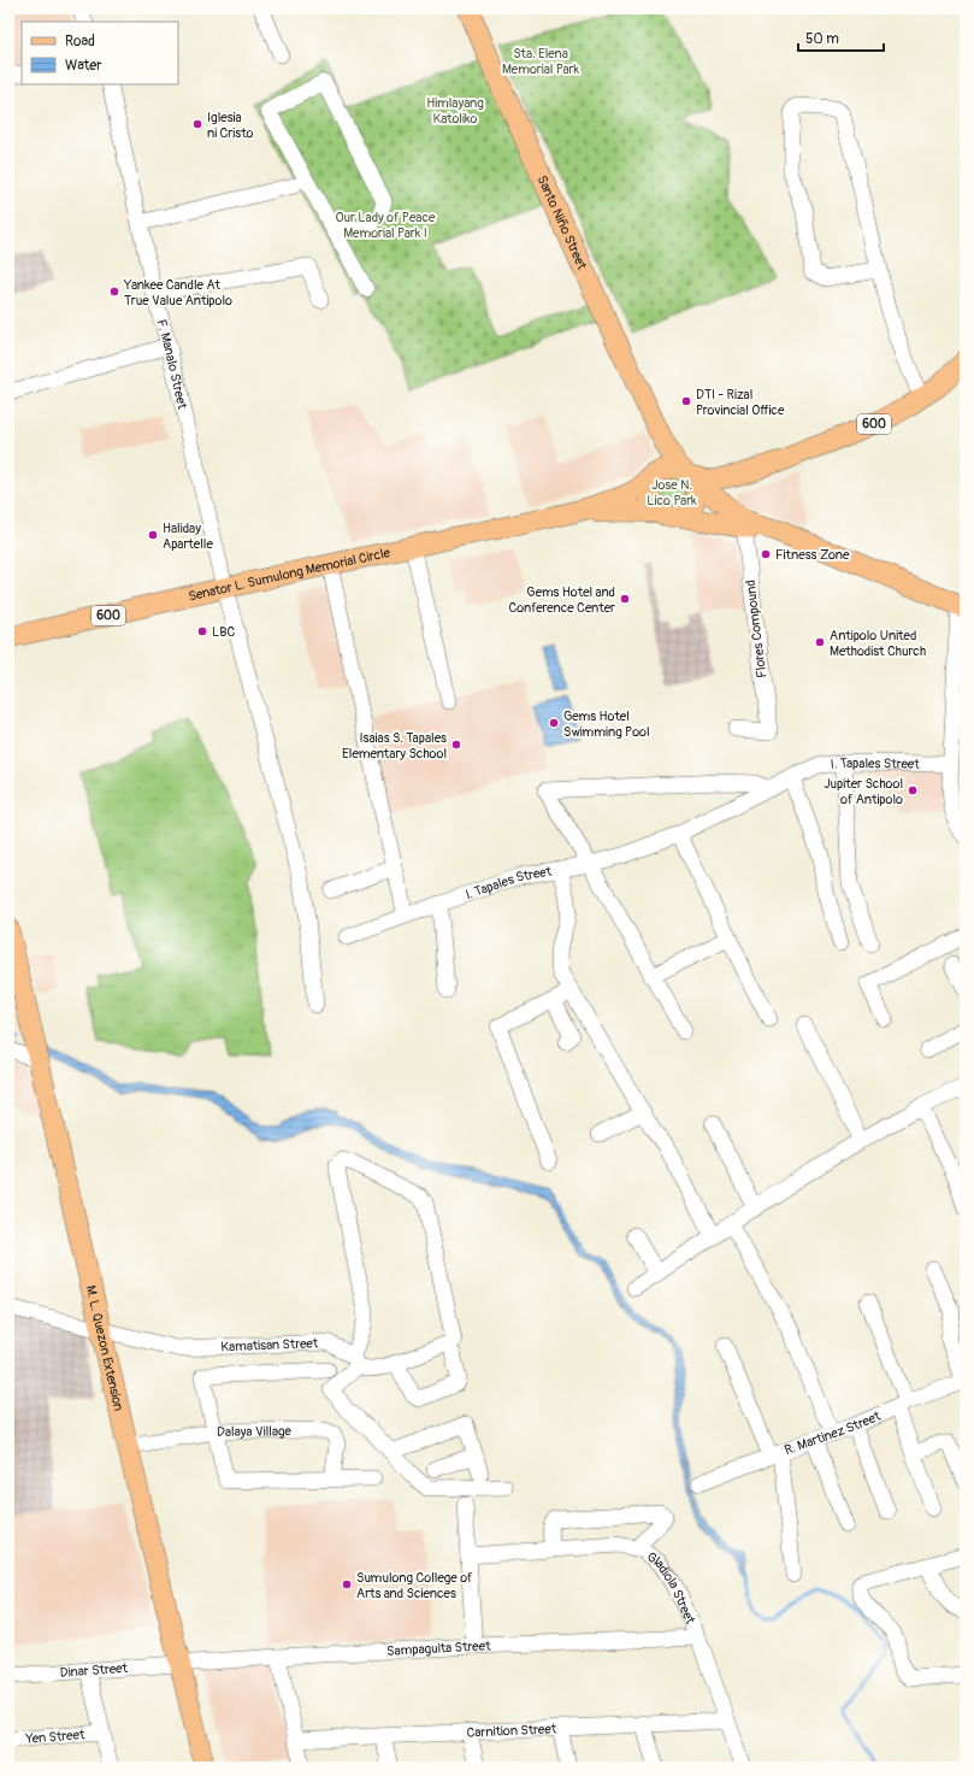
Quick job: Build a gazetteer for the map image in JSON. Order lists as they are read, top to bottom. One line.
{"streets":{"main road":["Santo Niño Street","600","Senator L. Sumulong Memorial Circle","M. L. Quezon Extension"],"street":["F. Manalo Street","Flores Compound","I. Tapales Street","Kamatisan Street","Dalaya Village","R. Martinez Street","Gladiola Street","Sampaguita Street","Dinar Street","Carnition Street","Yen Street"]},"crossings":[["Santo Niño Street","600"],["Santo Niño Street","Senator L. Sumulong Memorial Circle"],["F. Manalo Street","Senator L. Sumulong Memorial Circle"],["600","Senator L. Sumulong Memorial Circle"],["Senator L. Sumulong Memorial Circle","Flores Compound"],["Kamatisan Street","M. L. Quezon Extension"],["M. L. Quezon Extension","Dalaya Village"],["M. L. Quezon Extension","Sampaguita Street"],["M. L. Quezon Extension","Dinar Street"],["Gladiola Street","Sampaguita Street"],["Gladiola Street","Carnition Street"],["Sampaguita Street","Dinar Street"]],"parks":["Sta. Elena Memorial Park","Himlayang Katoliko","Our Lady of Peace Memorial Park I","Jose N. Lico Park"],"places":["Iglesia ni Cristo","Yankee Candle At True Value Antipolo","DTI - Rizal Provincial Office","Haliday Apartelle","Fitness Zone","Gems Hotel and Conference Center","LBC","Antipolo United Methodist Church","Gems Hotel Swimming Pool","Isaias S. Tapales Elementary School","Jupiter School of Antipolo","Sumulong College of Arts and Sciences"],"legend":["Road","Water"],"scale_bar":"50 m"}
